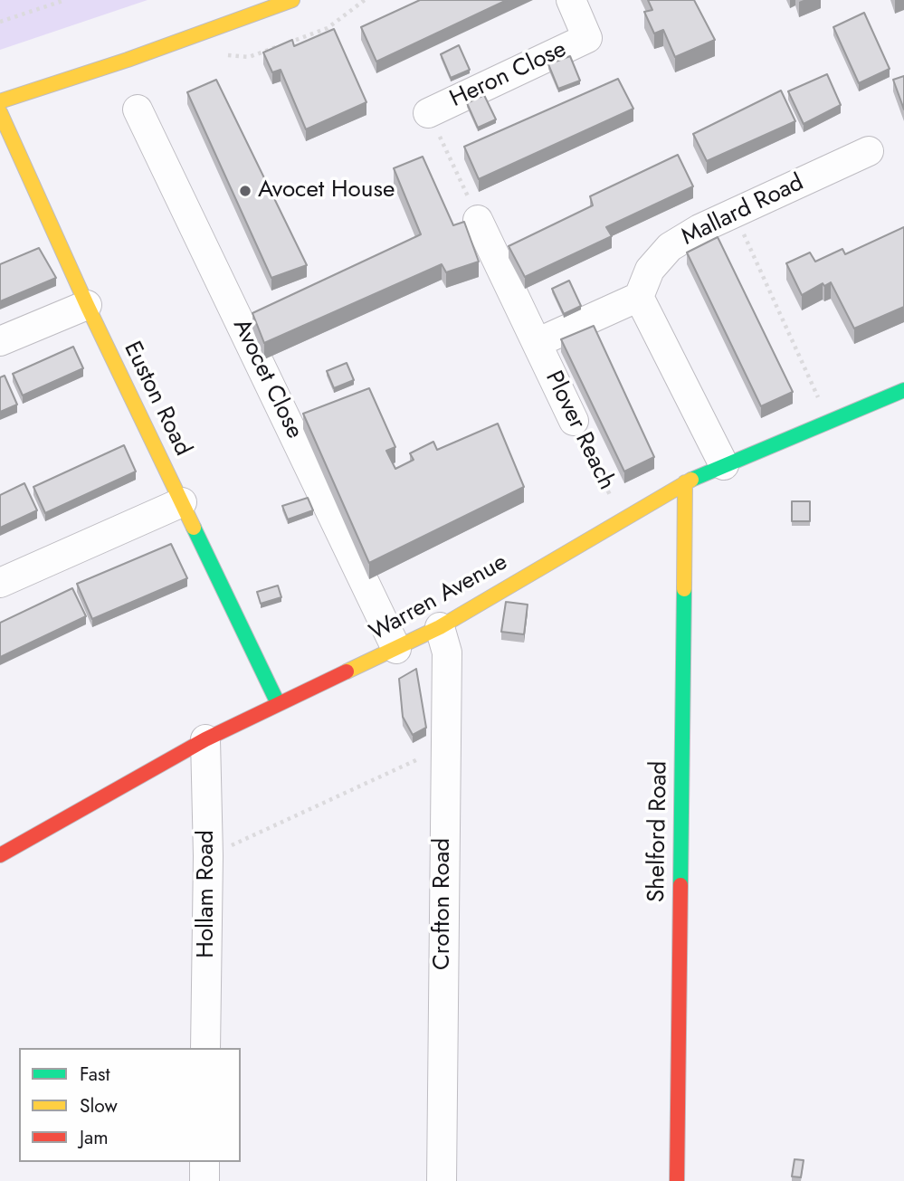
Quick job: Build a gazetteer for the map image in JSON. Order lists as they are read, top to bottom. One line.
{"streets":{"street":["Heron Close","Mallard Road","Avocet Close","Euston Road","Plover Reach","Warren Avenue","Shelford Road","Hollam Road","Crofton Road"]},"crossings":[["Mallard Road","Plover Reach"],["Avocet Close","Warren Avenue"],["Euston Road","Warren Avenue"],["Plover Reach","Warren Avenue"],["Warren Avenue","Shelford Road"],["Warren Avenue","Hollam Road"],["Warren Avenue","Crofton Road"]],"places":["Avocet House"],"legend":["Fast","Slow","Jam"]}
